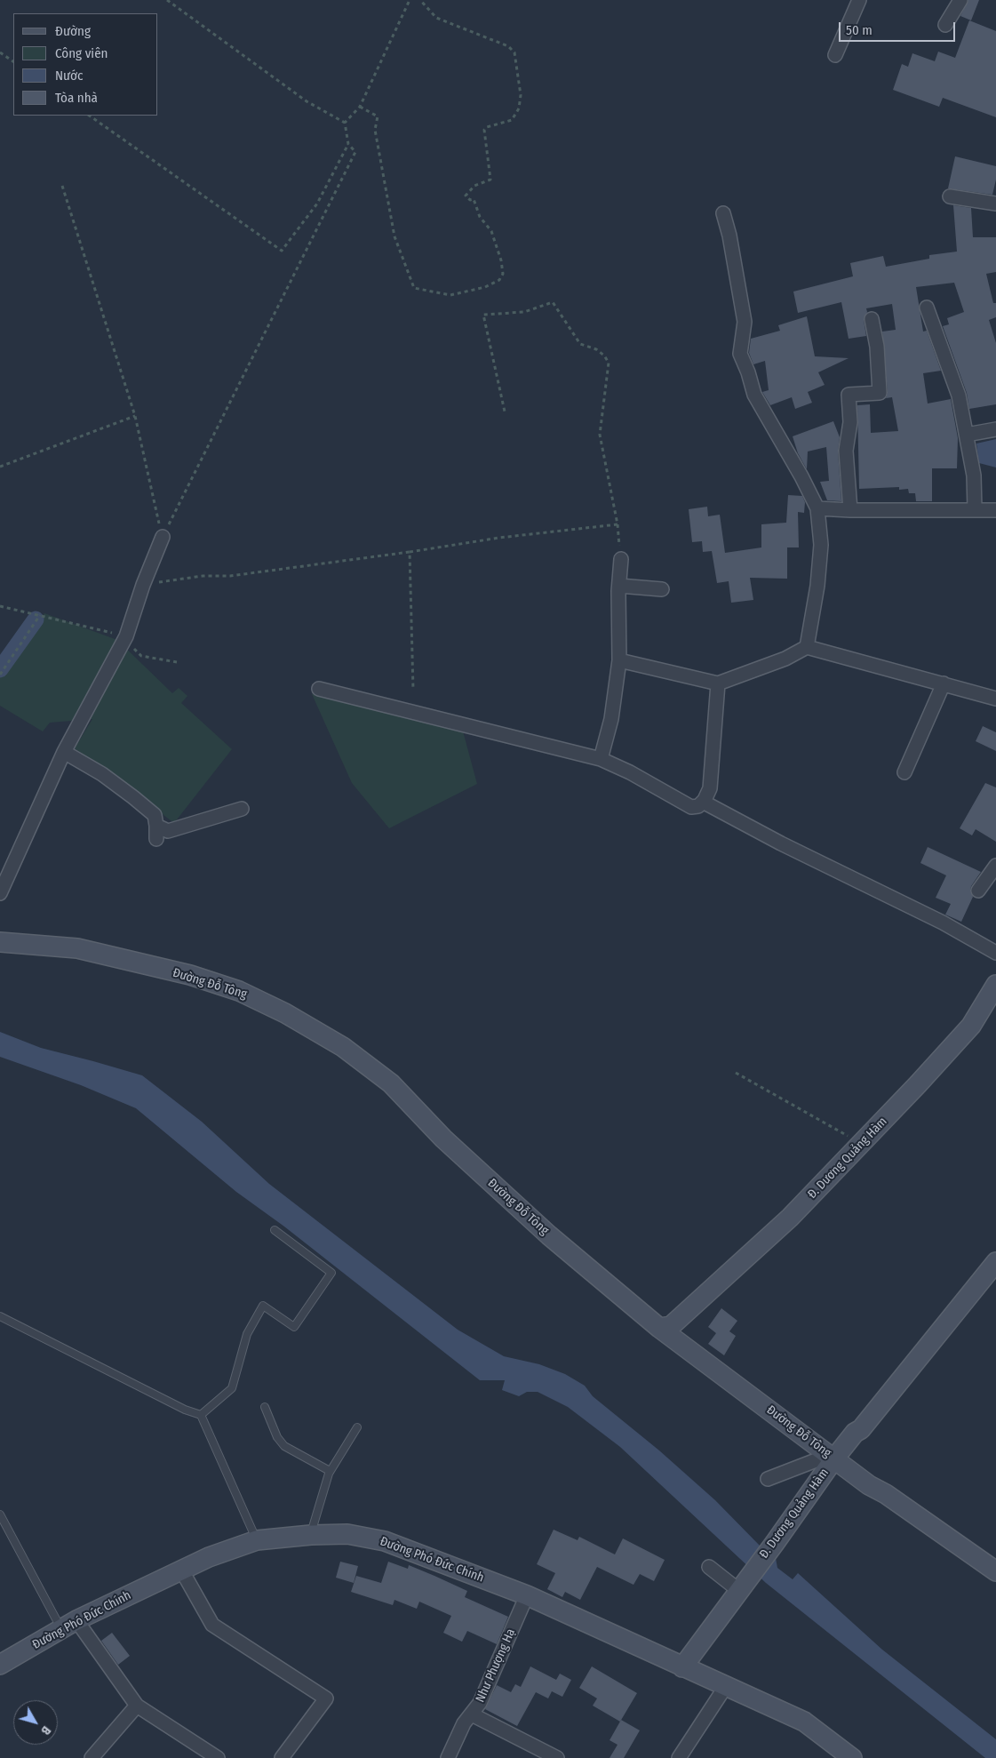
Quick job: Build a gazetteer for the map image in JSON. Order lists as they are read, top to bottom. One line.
{"streets":{"main road":["Đường Đỗ Tông","Đ. Dương Quảng Hàm","Đường Phó Đức Chính"],"street":["Như Phượng Hạ"]},"crossings":[["Đường Đỗ Tông","Đ. Dương Quảng Hàm"],["Đ. Dương Quảng Hàm","Đường Phó Đức Chính"],["Đường Phó Đức Chính","Như Phượng Hạ"]],"legend":["Đường","Công viên","Nước","Tòa nhà"],"scale_bar":"50 m","north":"bottom right"}
